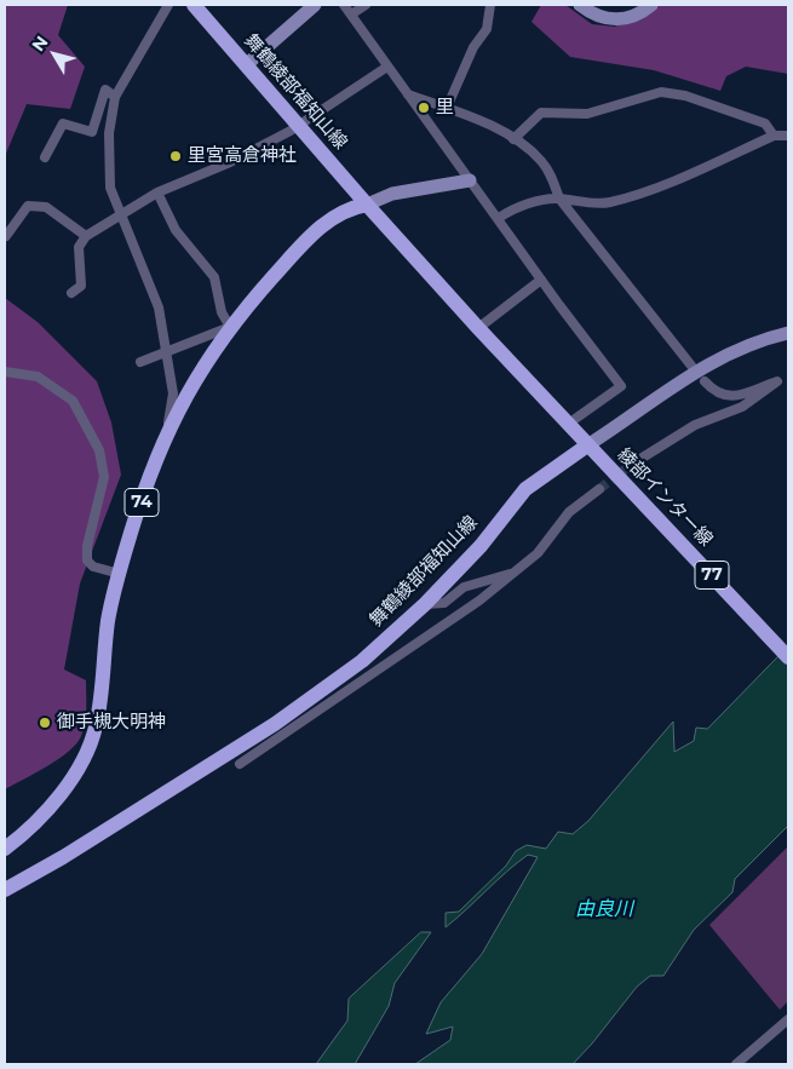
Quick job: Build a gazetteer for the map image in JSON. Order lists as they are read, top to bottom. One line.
{"streets":{"main road":["舞鶴綾部福知山線","綾部インター線","74","77"]},"crossings":[["舞鶴綾部福知山線","綾部インター線"],["舞鶴綾部福知山線","74"]],"water":["由良川"],"places":["里","里宮高倉神社","御手槻大明神"],"north":"top left"}
